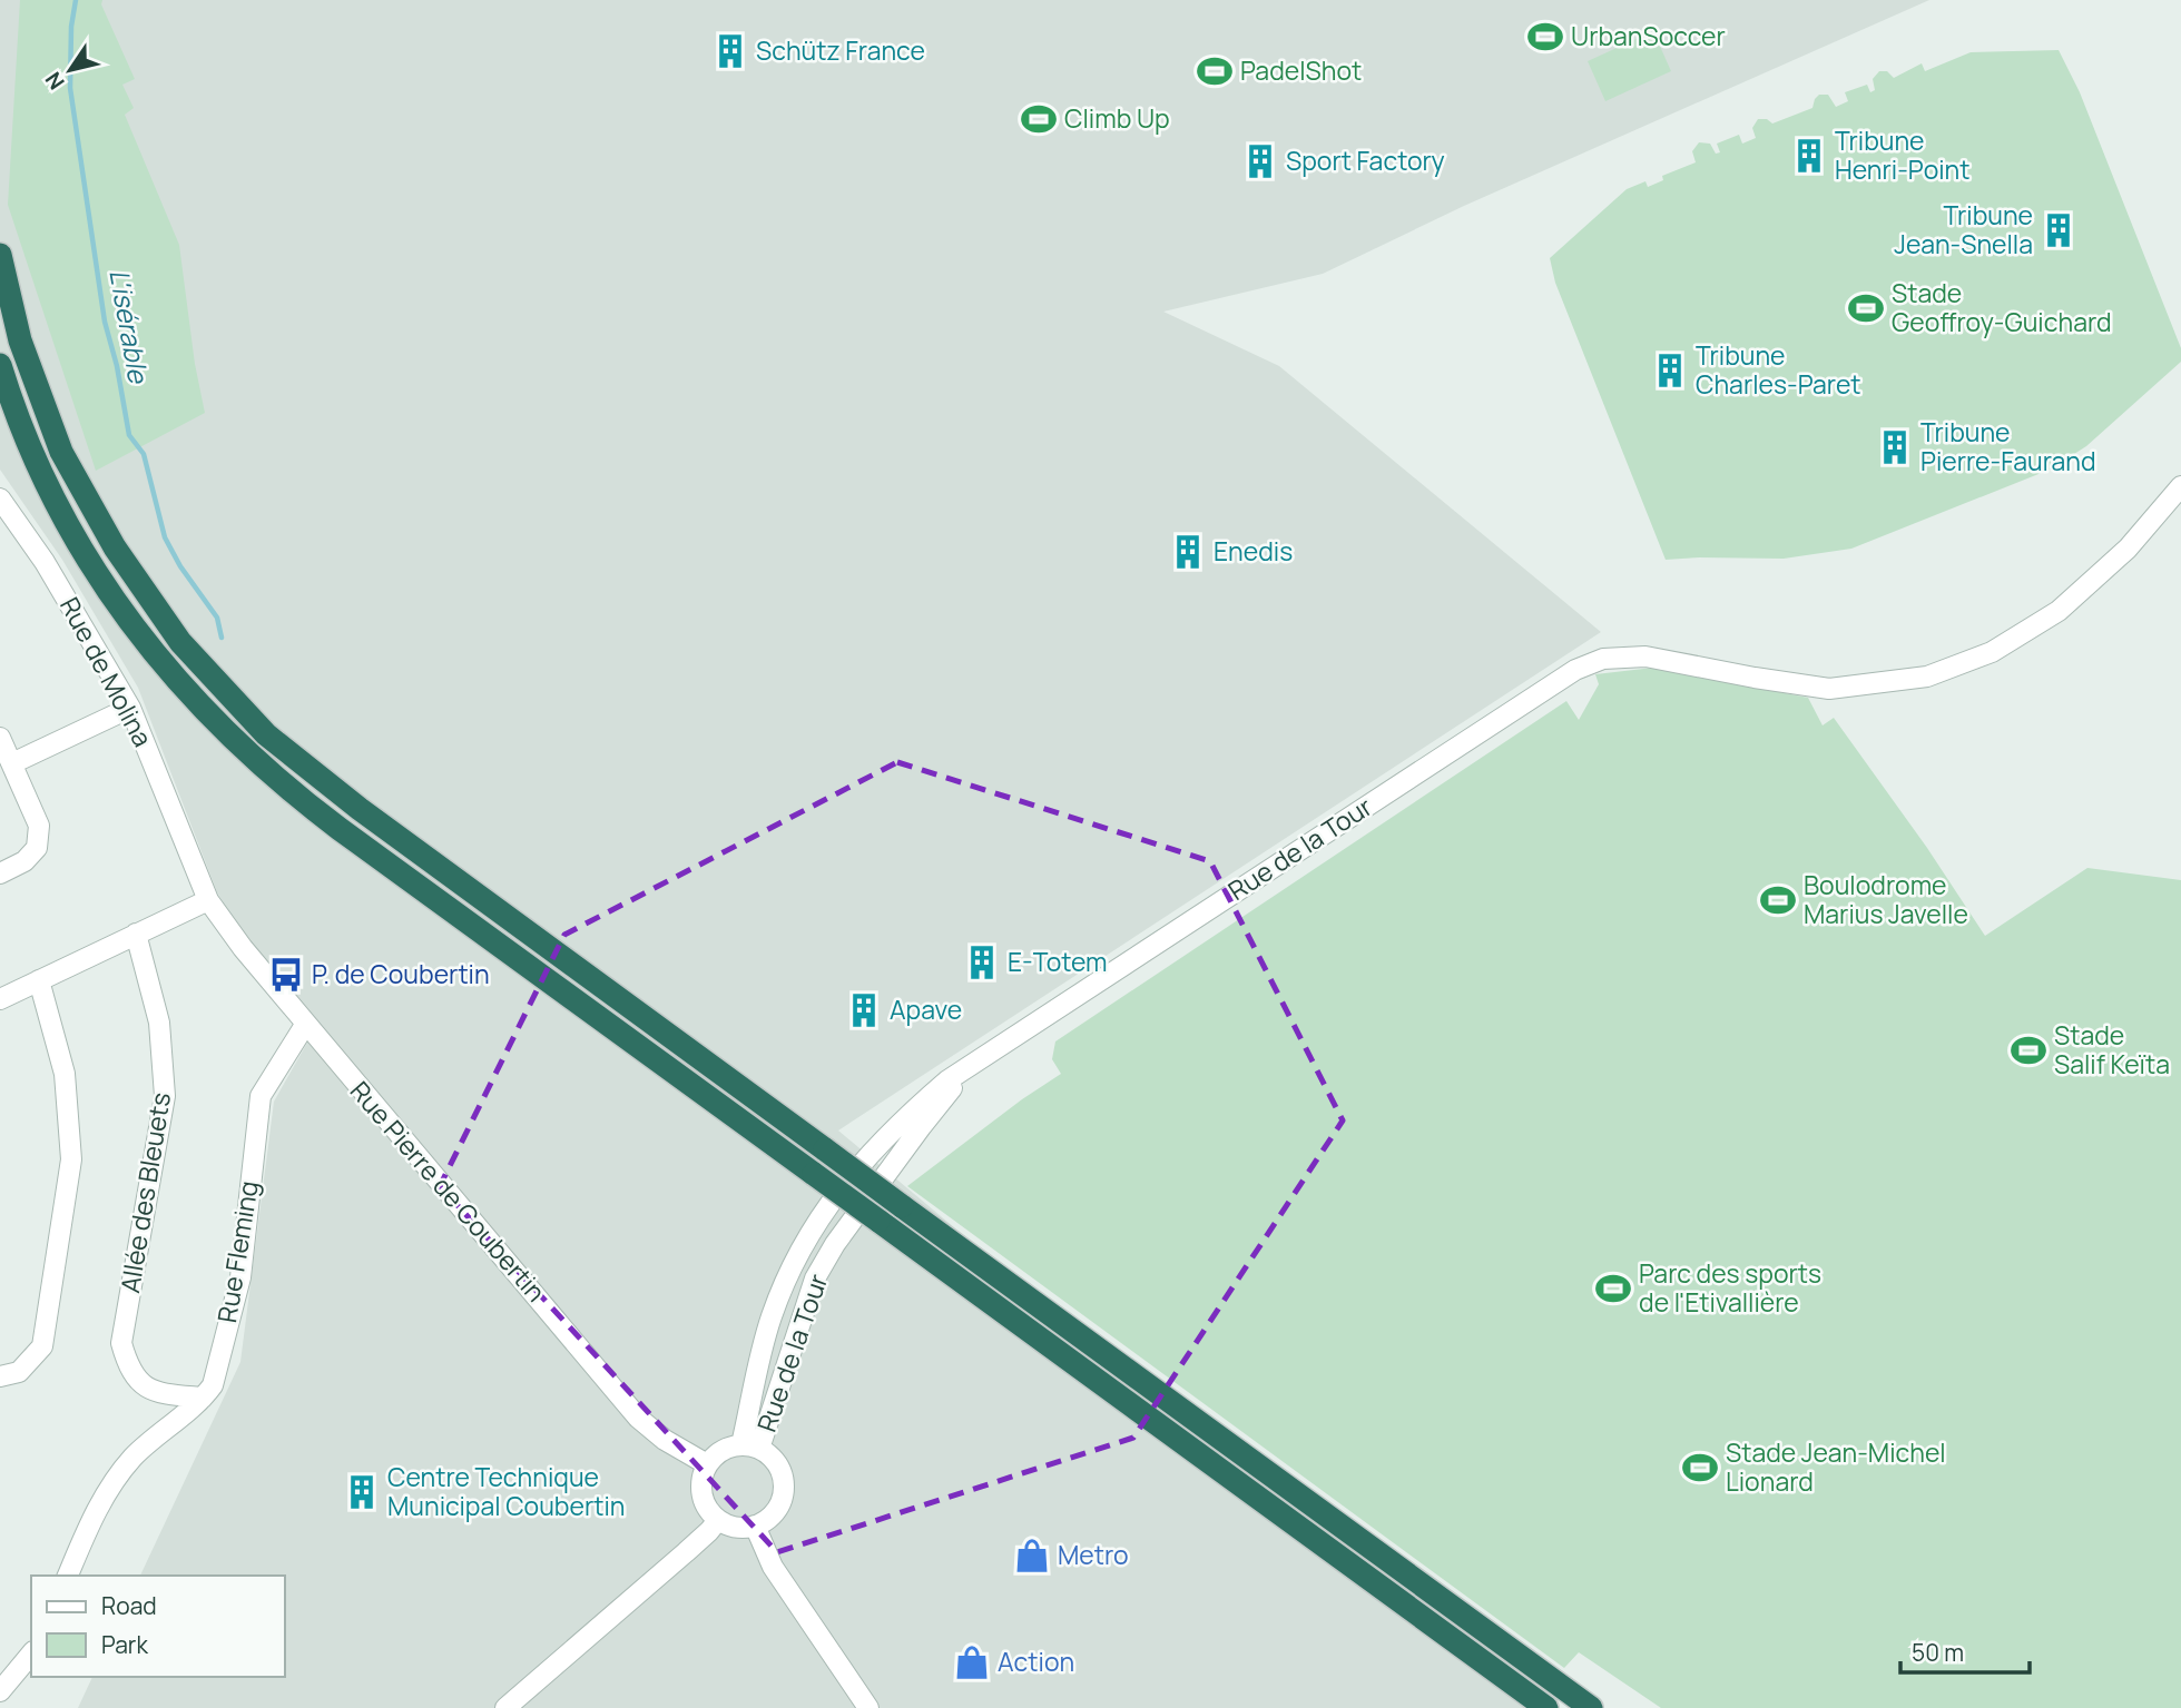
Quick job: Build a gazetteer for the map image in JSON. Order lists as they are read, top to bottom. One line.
{"streets":{"street":["Rue de Molina","Rue de la Tour","Rue Pierre de Coubertin","Allée des Bleuets","Rue Fleming"]},"crossings":[["Rue de Molina","Rue Pierre de Coubertin"],["Rue de la Tour","Rue Pierre de Coubertin"],["Rue Pierre de Coubertin","Rue Fleming"],["Allée des Bleuets","Rue Fleming"]],"water":["L'isérable"],"places":{"sports":["UrbanSoccer","PadelShot","Climb Up","Stade Geoffroy-Guichard","Boulodrome Marius Javelle","Stade Salif Keïta","Parc des sports de l'Etivallière","Stade Jean-Michel Lionard"],"building":["Schütz France","Tribune Henri-Point","Sport Factory","Tribune Jean-Snella","Tribune Charles-Paret","Tribune Pierre-Faurand","Enedis","E-Totem","Apave","Centre Technique Municipal Coubertin"],"bus stop":["P. de Coubertin"],"shop":["Metro","Action"]},"legend":["Road","Park"],"scale_bar":"50 m","north":"bottom left"}
